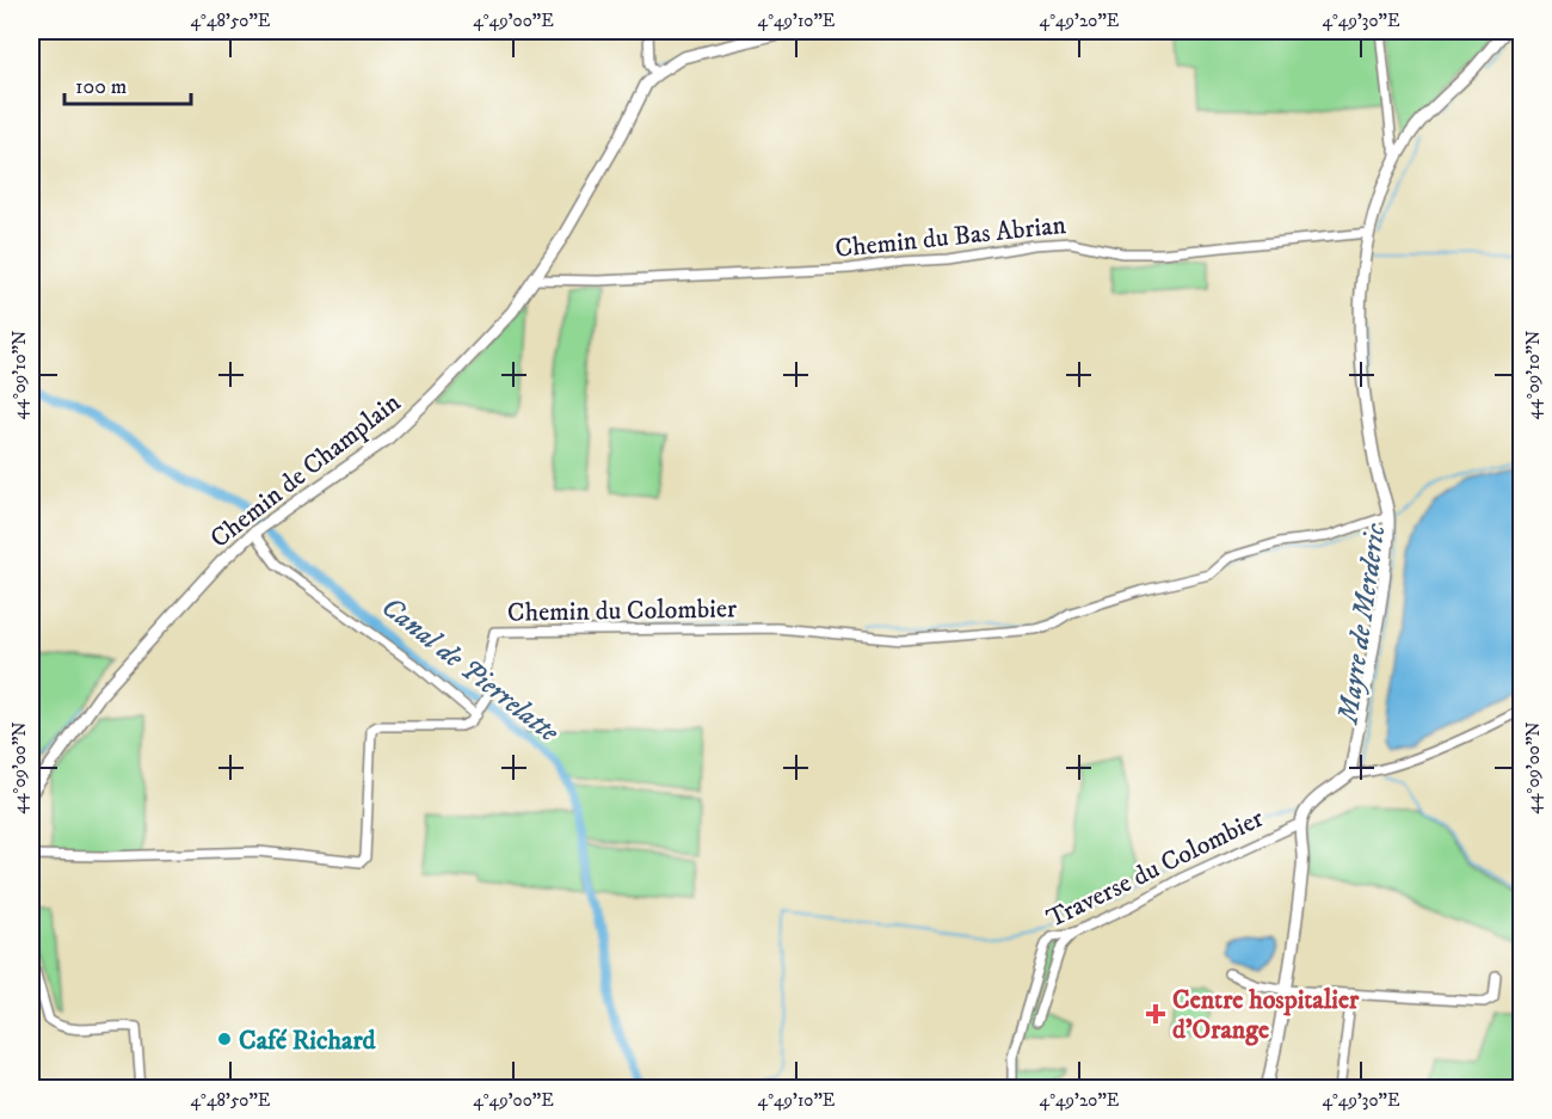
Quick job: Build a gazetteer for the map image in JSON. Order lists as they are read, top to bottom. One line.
{"streets":{"street":["Chemin du Bas Abrian","Chemin de Champlain","Chemin du Colombier","Traverse du Colombier"]},"crossings":[["Chemin du Bas Abrian","Chemin de Champlain"]],"water":["Mayre de Merderic","Canal de Pierrelatte"],"places":{"health":["Centre hospitalier d'Orange"],"other":["Café Richard"]},"scale_bar":"100 m","coordinates":["4°48'50\"E","4°49'00\"E","4°49'10\"E","4°49'20\"E","4°49'30\"E","44°09'10\"N","44°09'00\"N"]}
